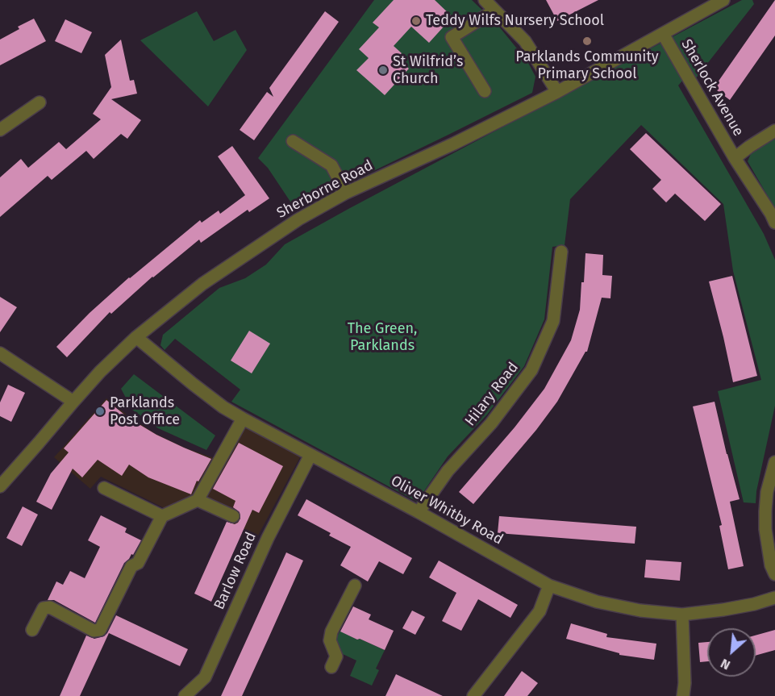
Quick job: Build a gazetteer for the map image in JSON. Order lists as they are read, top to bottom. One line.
{"streets":{"street":["Sherlock Avenue","Sherborne Road","Hilary Road","Oliver Whitby Road","Barlow Road"]},"crossings":[["Sherlock Avenue","Sherborne Road"],["Sherborne Road","Oliver Whitby Road"],["Hilary Road","Oliver Whitby Road"],["Oliver Whitby Road","Barlow Road"]],"parks":["The Green, Parklands"],"places":["Teddy Wilfs Nursery School","Parklands Community Primary School","St Wilfrid’s Church","Parklands Post Office"],"north":"bottom left"}
